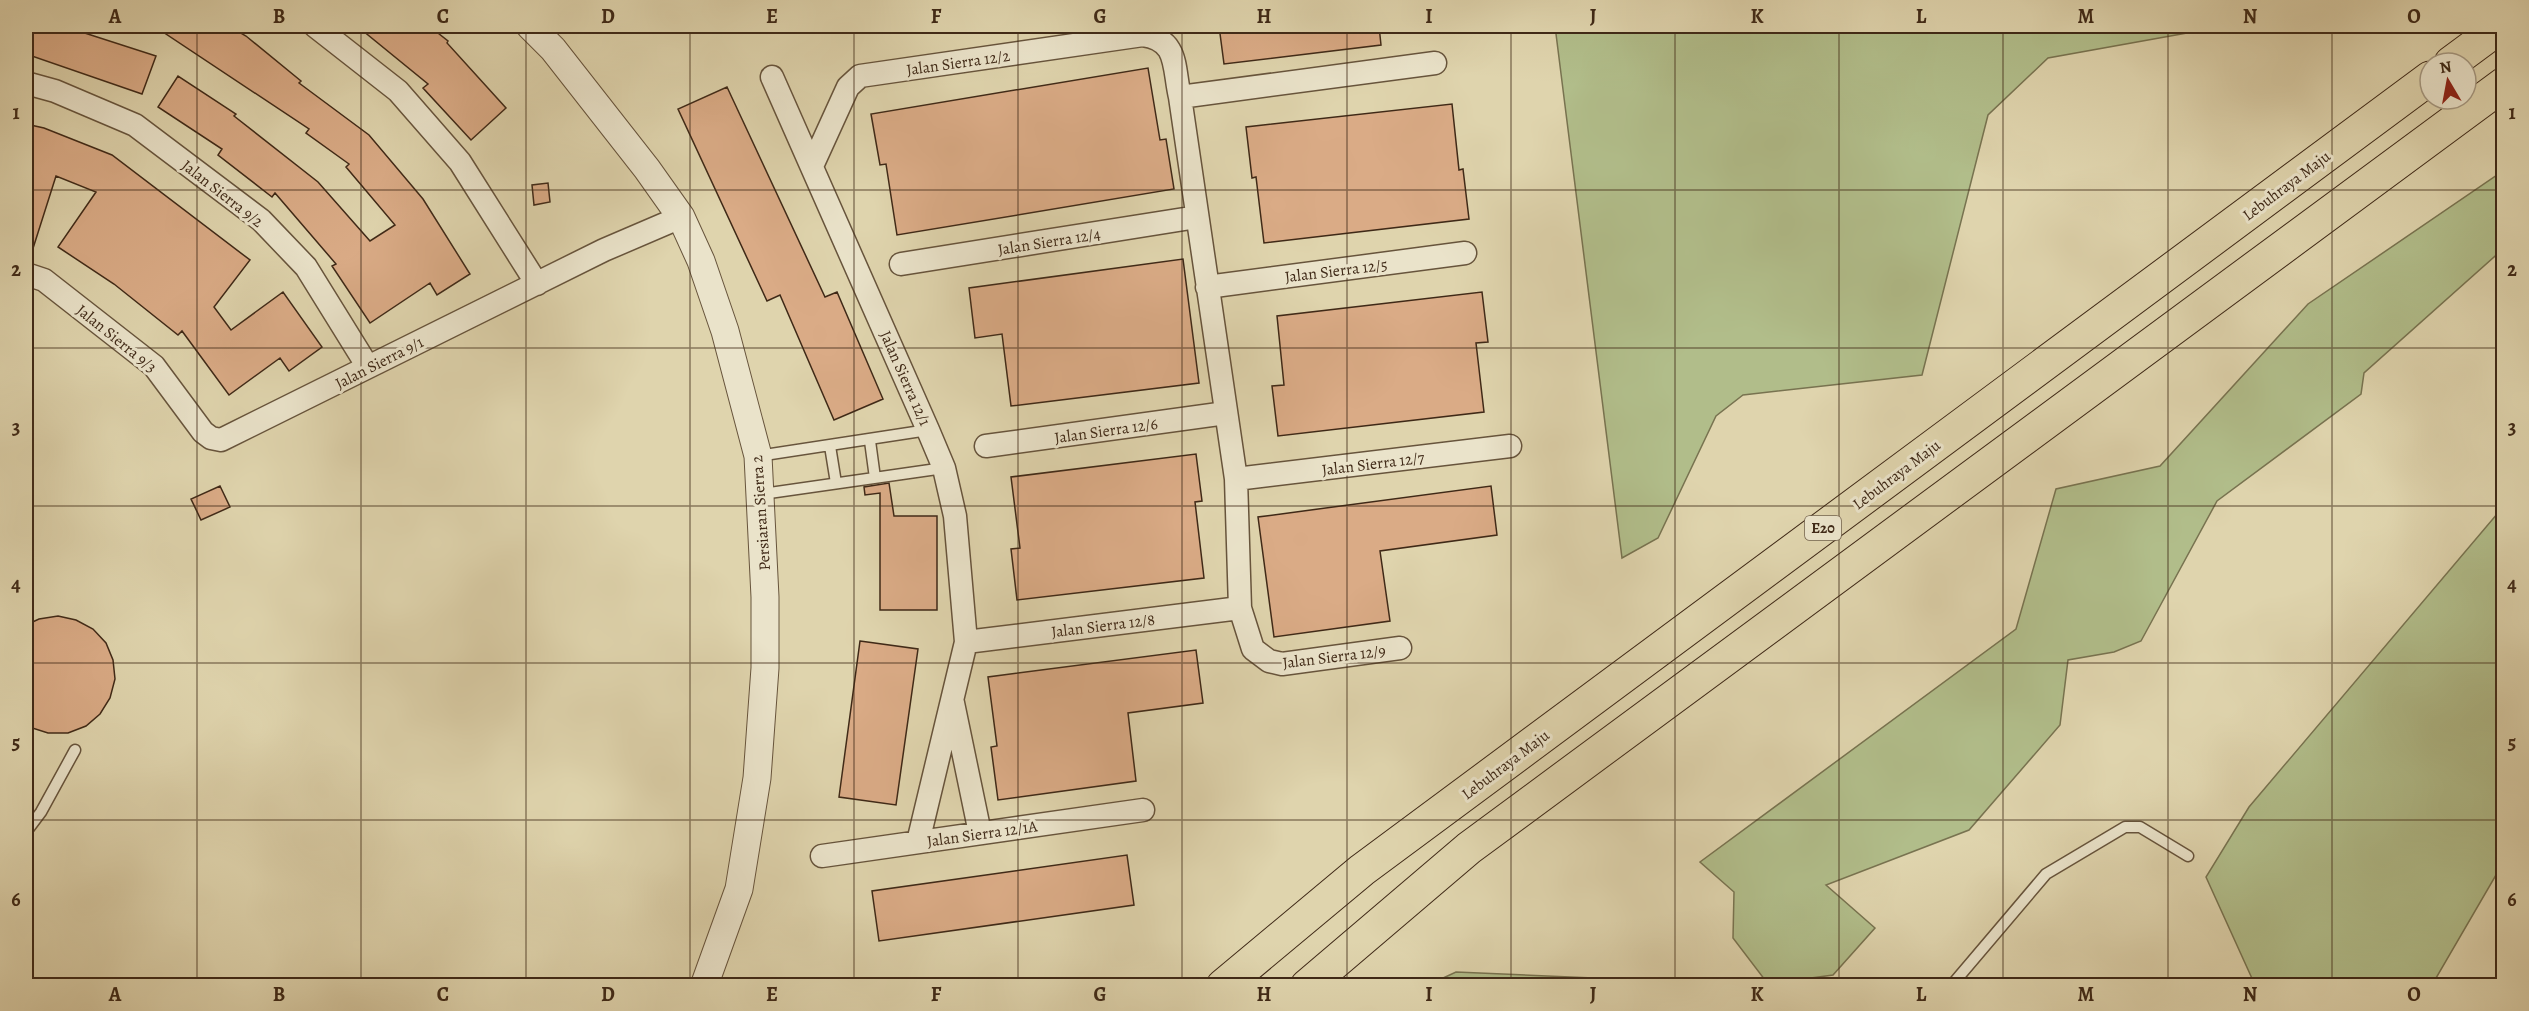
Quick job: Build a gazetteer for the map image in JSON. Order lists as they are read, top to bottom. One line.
{"streets":{"highway":["Lebuhraya Maju","E20"],"street":["Jalan Sierra 12/2","Jalan Sierra 9/2","Jalan Sierra 12/4","Jalan Sierra 12/5","Jalan Sierra 9/3","Jalan Sierra 9/1","Jalan Sierra 12/1","Jalan Sierra 12/6","Jalan Sierra 12/7","Persiaran Sierra 2","Jalan Sierra 12/8","Jalan Sierra 12/9","Jalan Sierra 12/1A"]},"crossings":[["Jalan Sierra 12/2","Jalan Sierra 12/1"],["Jalan Sierra 9/2","Jalan Sierra 9/1"],["Jalan Sierra 9/3","Jalan Sierra 9/1"],["Jalan Sierra 9/1","Persiaran Sierra 2"],["Jalan Sierra 12/1","Jalan Sierra 12/8"],["Jalan Sierra 12/1","Jalan Sierra 12/1A"],["Jalan Sierra 12/8","Jalan Sierra 12/9"]],"north":"top","grid":{"columns":["A","B","C","D","E","F","G","H","I","J","K","L","M","N","O"],"rows":["1","2","3","4","5","6"]}}
